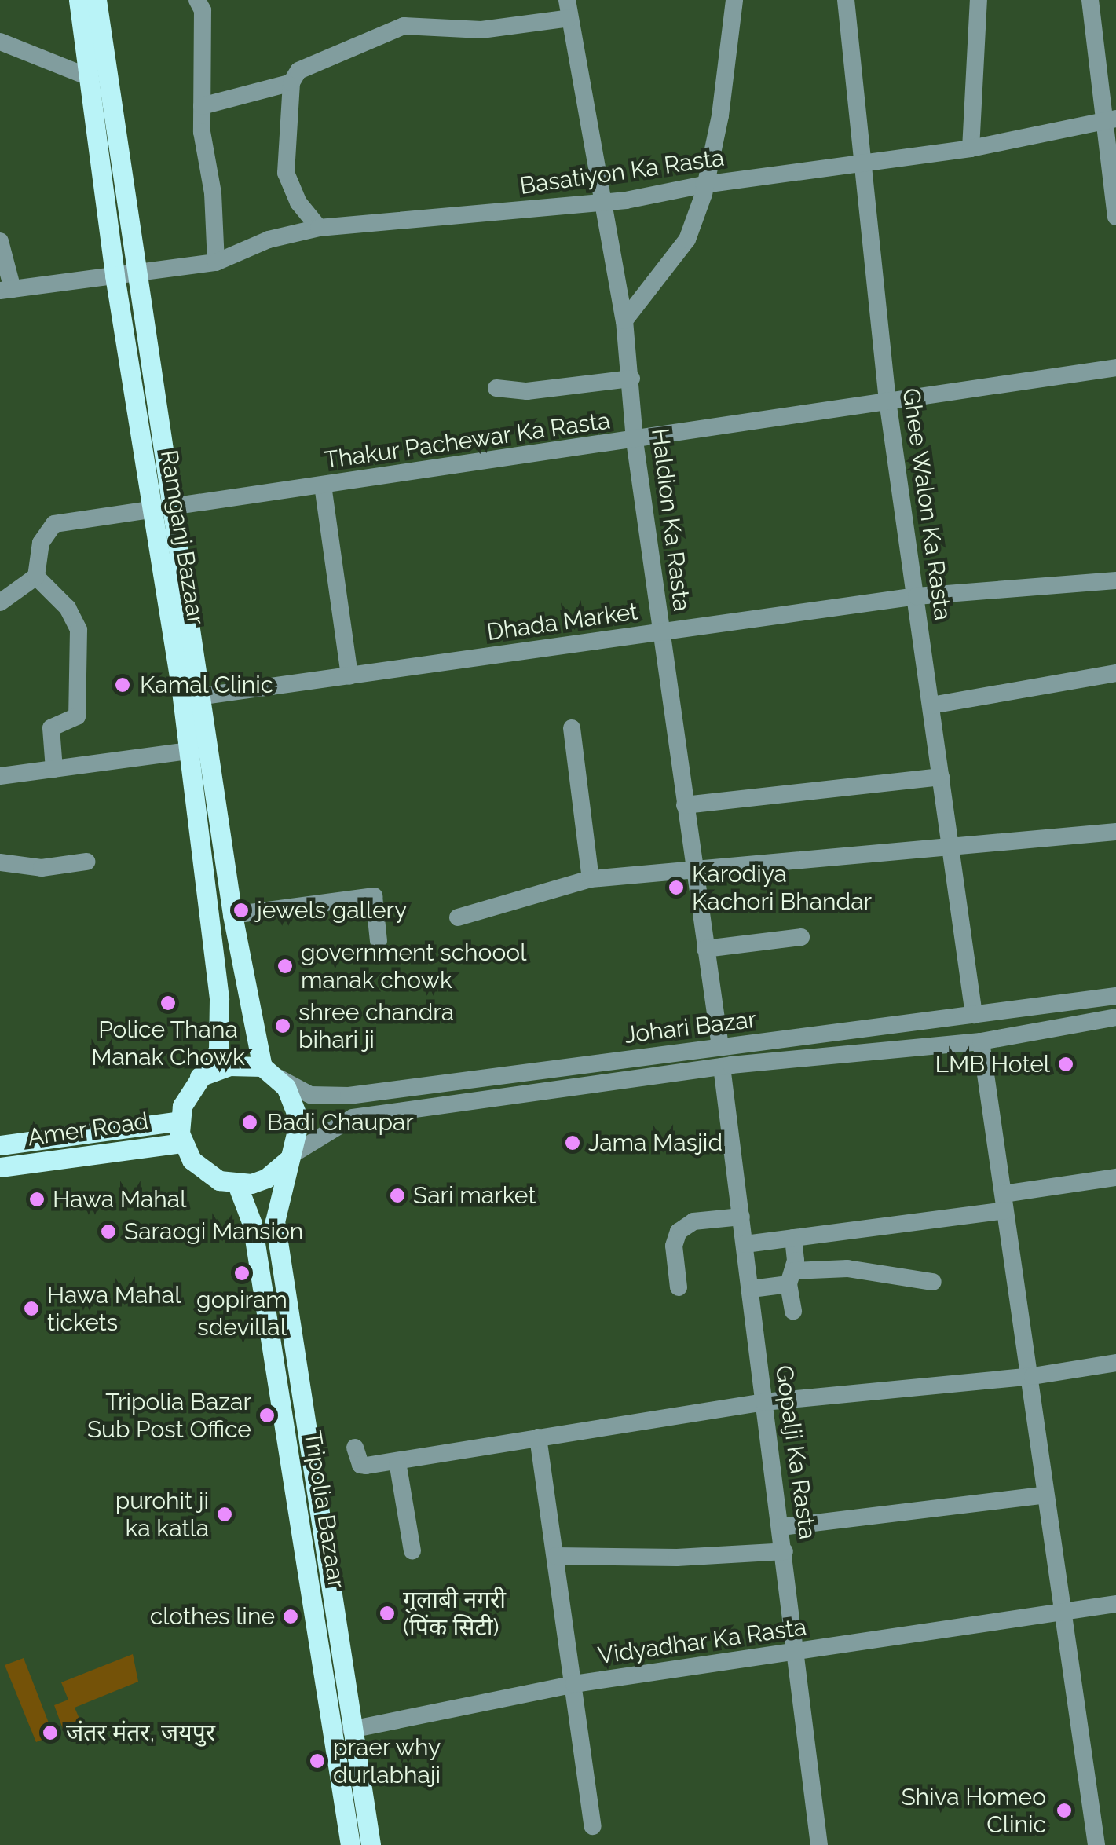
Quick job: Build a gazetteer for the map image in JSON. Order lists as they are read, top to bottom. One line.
{"streets":{"main road":["Ramganj Bazaar","Amer Road","Tripolia Bazaar"],"street":["Basatiyon Ka Rasta","Thakur Pachewar Ka Rasta","Ghee Walon Ka Rasta","Haldion Ka Rasta","Dhada Market","Johari Bazar","Gopalji Ka Rasta","Vidyadhar Ka Rasta"]},"crossings":[["Basatiyon Ka Rasta","Ghee Walon Ka Rasta"],["Basatiyon Ka Rasta","Haldion Ka Rasta"],["Basatiyon Ka Rasta","Ramganj Bazaar"],["Thakur Pachewar Ka Rasta","Ghee Walon Ka Rasta"],["Thakur Pachewar Ka Rasta","Haldion Ka Rasta"],["Thakur Pachewar Ka Rasta","Ramganj Bazaar"],["Ghee Walon Ka Rasta","Dhada Market"],["Ghee Walon Ka Rasta","Johari Bazar"],["Haldion Ka Rasta","Dhada Market"],["Haldion Ka Rasta","Johari Bazar"],["Ramganj Bazaar","Dhada Market"],["Ramganj Bazaar","Johari Bazar"],["Ramganj Bazaar","Amer Road"],["Ramganj Bazaar","Tripolia Bazaar"],["Johari Bazar","Amer Road"],["Johari Bazar","Gopalji Ka Rasta"],["Johari Bazar","Tripolia Bazaar"],["Amer Road","Tripolia Bazaar"],["Gopalji Ka Rasta","Vidyadhar Ka Rasta"],["Tripolia Bazaar","Vidyadhar Ka Rasta"]],"places":["Kamal Clinic","Karodiya Kachori Bhandar","jewels gallery","government schoool manak chowk","Police Thana Manak Chowk","shree chandra bihari ji","LMB Hotel","Badi Chaupar","Jama Masjid","Sari market","Hawa Mahal","Saraogi Mansion","gopiram sdevillal","Hawa Mahal tickets","Tripolia Bazar Sub Post Office","purohit ji ka katla","गुलाबी नगरी (पिंक सिटी)","clothes line","जंतर मंतर, जयपुर","praer why durlabhaji","Shiva Homeo Clinic"]}
